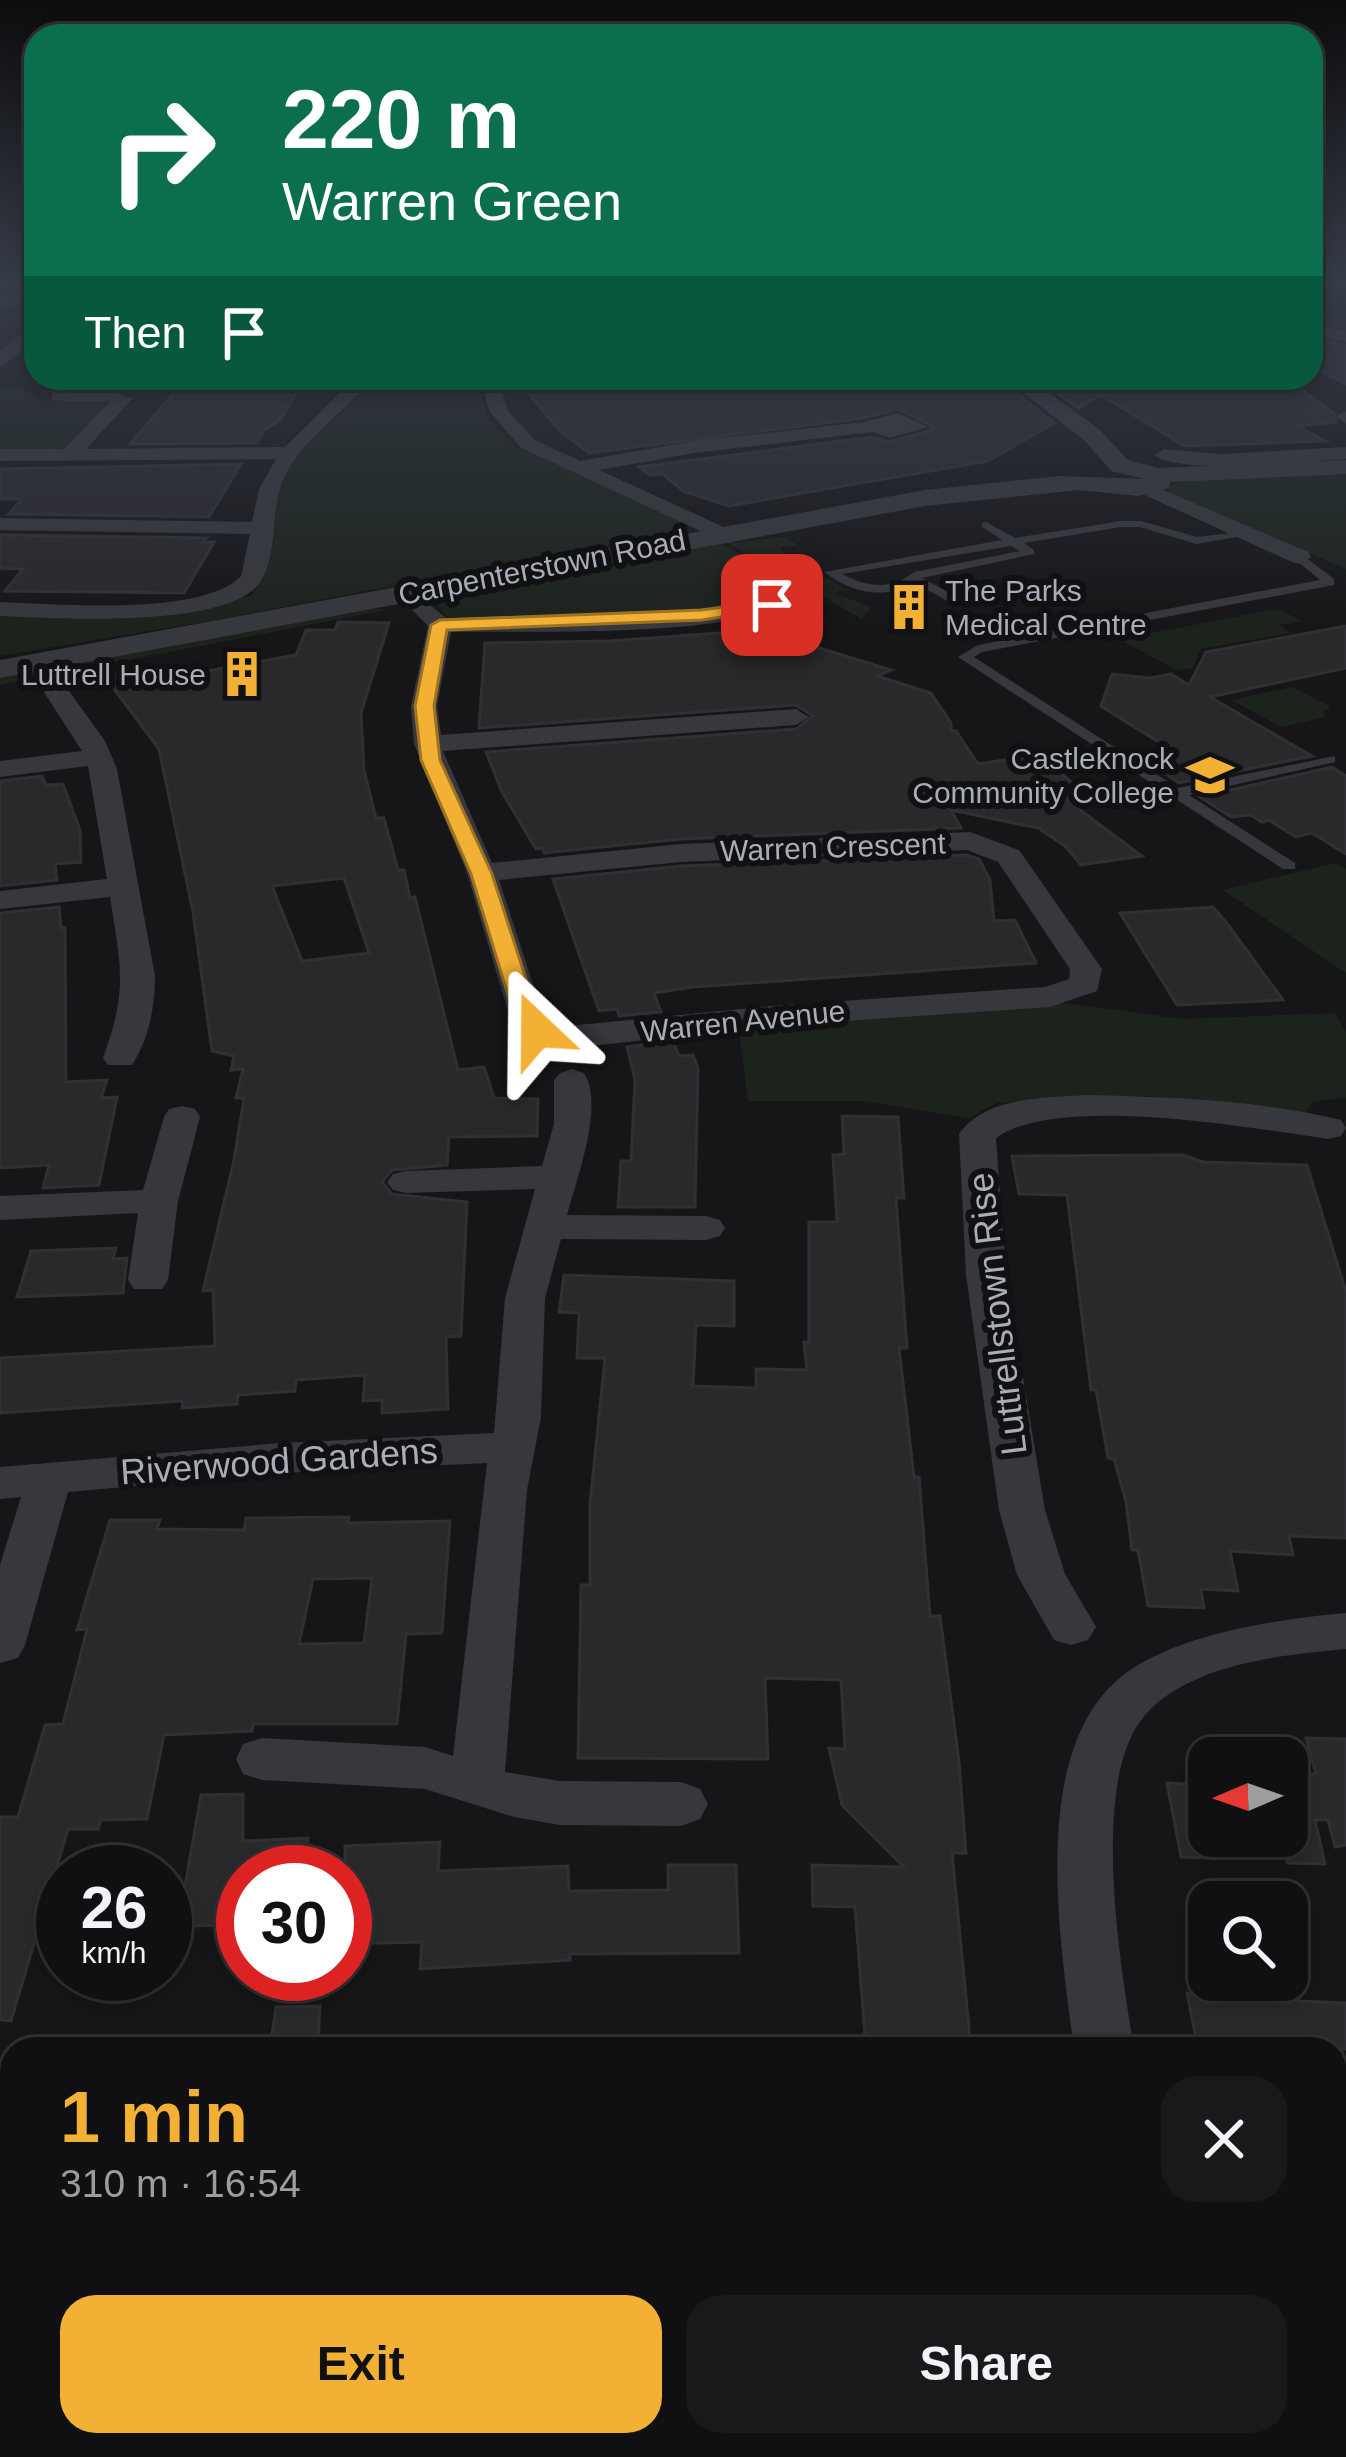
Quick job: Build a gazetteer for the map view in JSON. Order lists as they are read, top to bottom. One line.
{"streets":{"street":["Carpenterstown Road","Warren Crescent","Warren Avenue","Luttrellstown Rise","Riverwood Gardens"]},"crossings":[["Warren Crescent","Warren Avenue"]],"places":{"building":["The Parks Medical Centre","Luttrell House"],"school or university":["Castleknock Community College"]},"north":"left","page":{"turn":["220 m","Warren Green"],"then":"Then","speed":"26 km/h","limit":"30","heading":["1 min","310 m · 16:54"],"buttons":["Exit","Share"]}}
